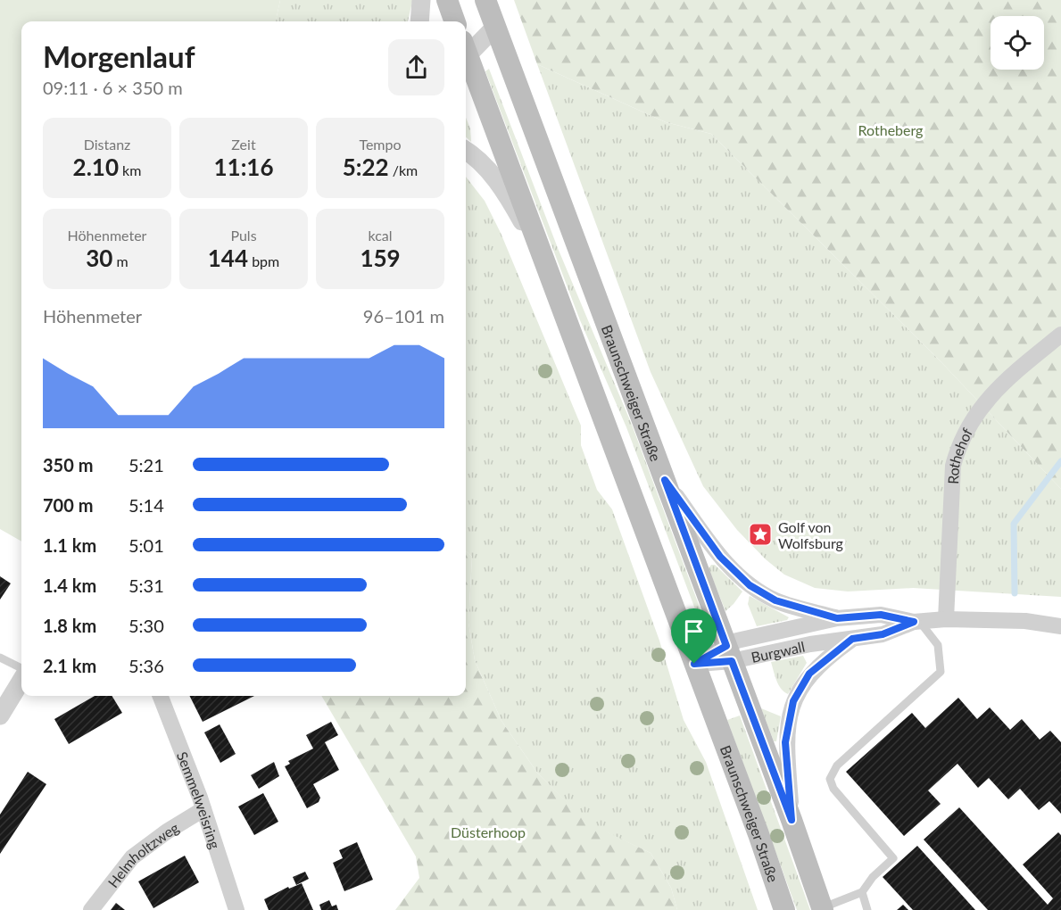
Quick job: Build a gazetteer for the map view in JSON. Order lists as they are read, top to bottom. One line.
{"streets":{"main road":["Braunschweiger Straße"],"street":["Rothehof","Burgwall","Semmelweisring","Helmholtzweg"]},"crossings":[["Braunschweiger Straße","Burgwall"],["Rothehof","Burgwall"],["Semmelweisring","Helmholtzweg"]],"parks":["Rotheberg","Düsterhoop"],"places":{"place":["Golf von Wolfsburg"]},"page":{"heading":["Morgenlauf","09:11 · 6 × 350 m"],"stats":[["Distanz","2.10 km"],["Zeit","11:16"],["Tempo","5:22 /km"],["Höhenmeter","30 m"],["Puls","144 bpm"],["kcal","159"]],"chart":["Höhenmeter","96–101 m"],"list":[{"name":"350 m","note":"5:21"},{"name":"700 m","note":"5:14"},{"name":"1.1 km","note":"5:01"},{"name":"1.4 km","note":"5:31"},{"name":"1.8 km","note":"5:30"},{"name":"2.1 km","note":"5:36"}]}}
